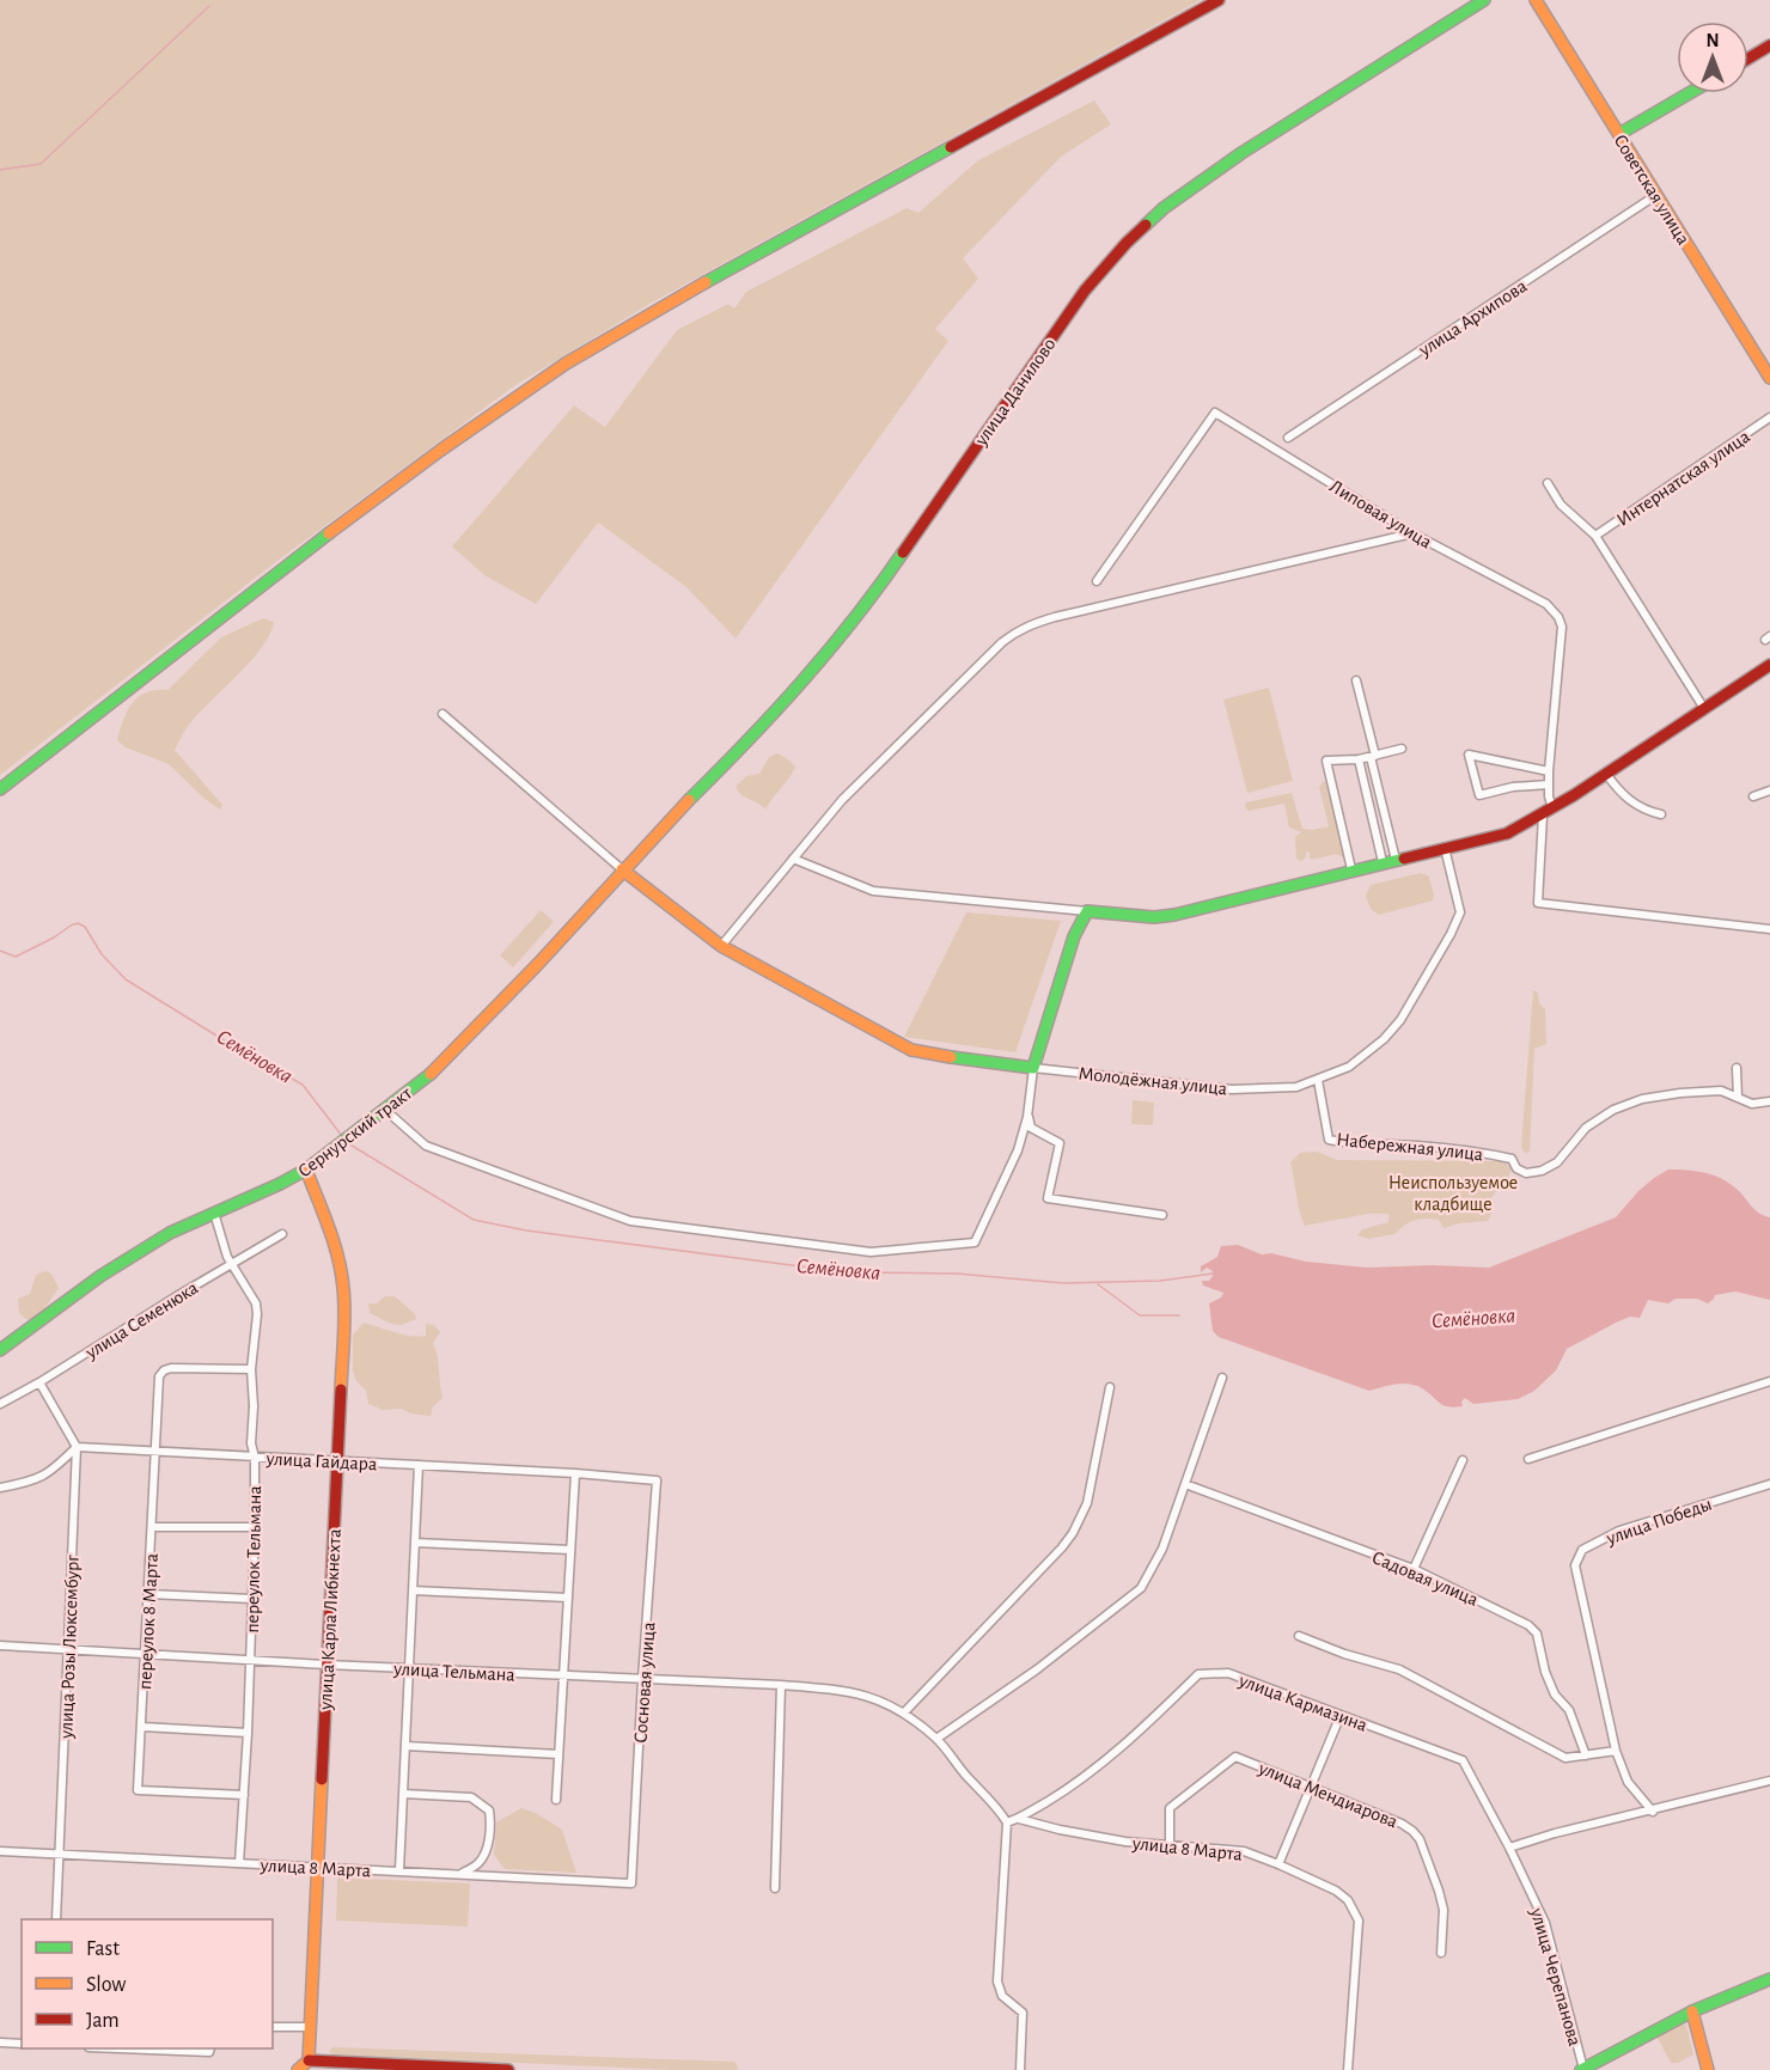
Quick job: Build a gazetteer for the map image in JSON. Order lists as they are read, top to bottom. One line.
{"streets":{"main road":["Советская улица","улица Данилово","Молодёжная улица","Сернурский тракт","улица Карла Либкнехта","улица Черепанова"],"street":["улица Архипова","Интернатская улица","Липовая улица","Набережная улица","улица Семенюка","улица Гайдара","улица Победы","переулок Тельмана","Садовая улица","переулок 8 Марта","улица Розы Люксембург","улица Тельмана","Сосновая улица","улица Кармазина","улица Мендиарова","улица 8 Марта"]},"crossings":[["Советская улица","улица Архипова"],["улица Данилово","Молодёжная улица"],["улица Данилово","Сернурский тракт"],["Молодёжная улица","Сернурский тракт"],["Молодёжная улица","Набережная улица"],["Сернурский тракт","переулок Тельмана"],["Сернурский тракт","улица Карла Либкнехта"],["улица Семенюка","переулок Тельмана"],["улица Гайдара","переулок Тельмана"],["улица Гайдара","улица Карла Либкнехта"],["улица Гайдара","переулок 8 Марта"],["улица Гайдара","улица Розы Люксембург"],["улица Гайдара","Сосновая улица"],["переулок Тельмана","переулок 8 Марта"],["переулок Тельмана","улица Тельмана"],["переулок Тельмана","улица 8 Марта"],["улица Карла Либкнехта","улица Тельмана"],["улица Карла Либкнехта","улица 8 Марта"],["переулок 8 Марта","улица Тельмана"],["улица Розы Люксембург","улица Тельмана"],["улица Розы Люксембург","улица 8 Марта"],["улица Тельмана","Сосновая улица"],["Сосновая улица","улица 8 Марта"],["улица Кармазина","улица 8 Марта"],["улица Кармазина","улица Черепанова"],["улица Мендиарова","улица 8 Марта"]],"water":["Семёновка"],"parks":["Неиспользуемое кладбище"],"legend":["Fast","Slow","Jam"],"north":"top"}
